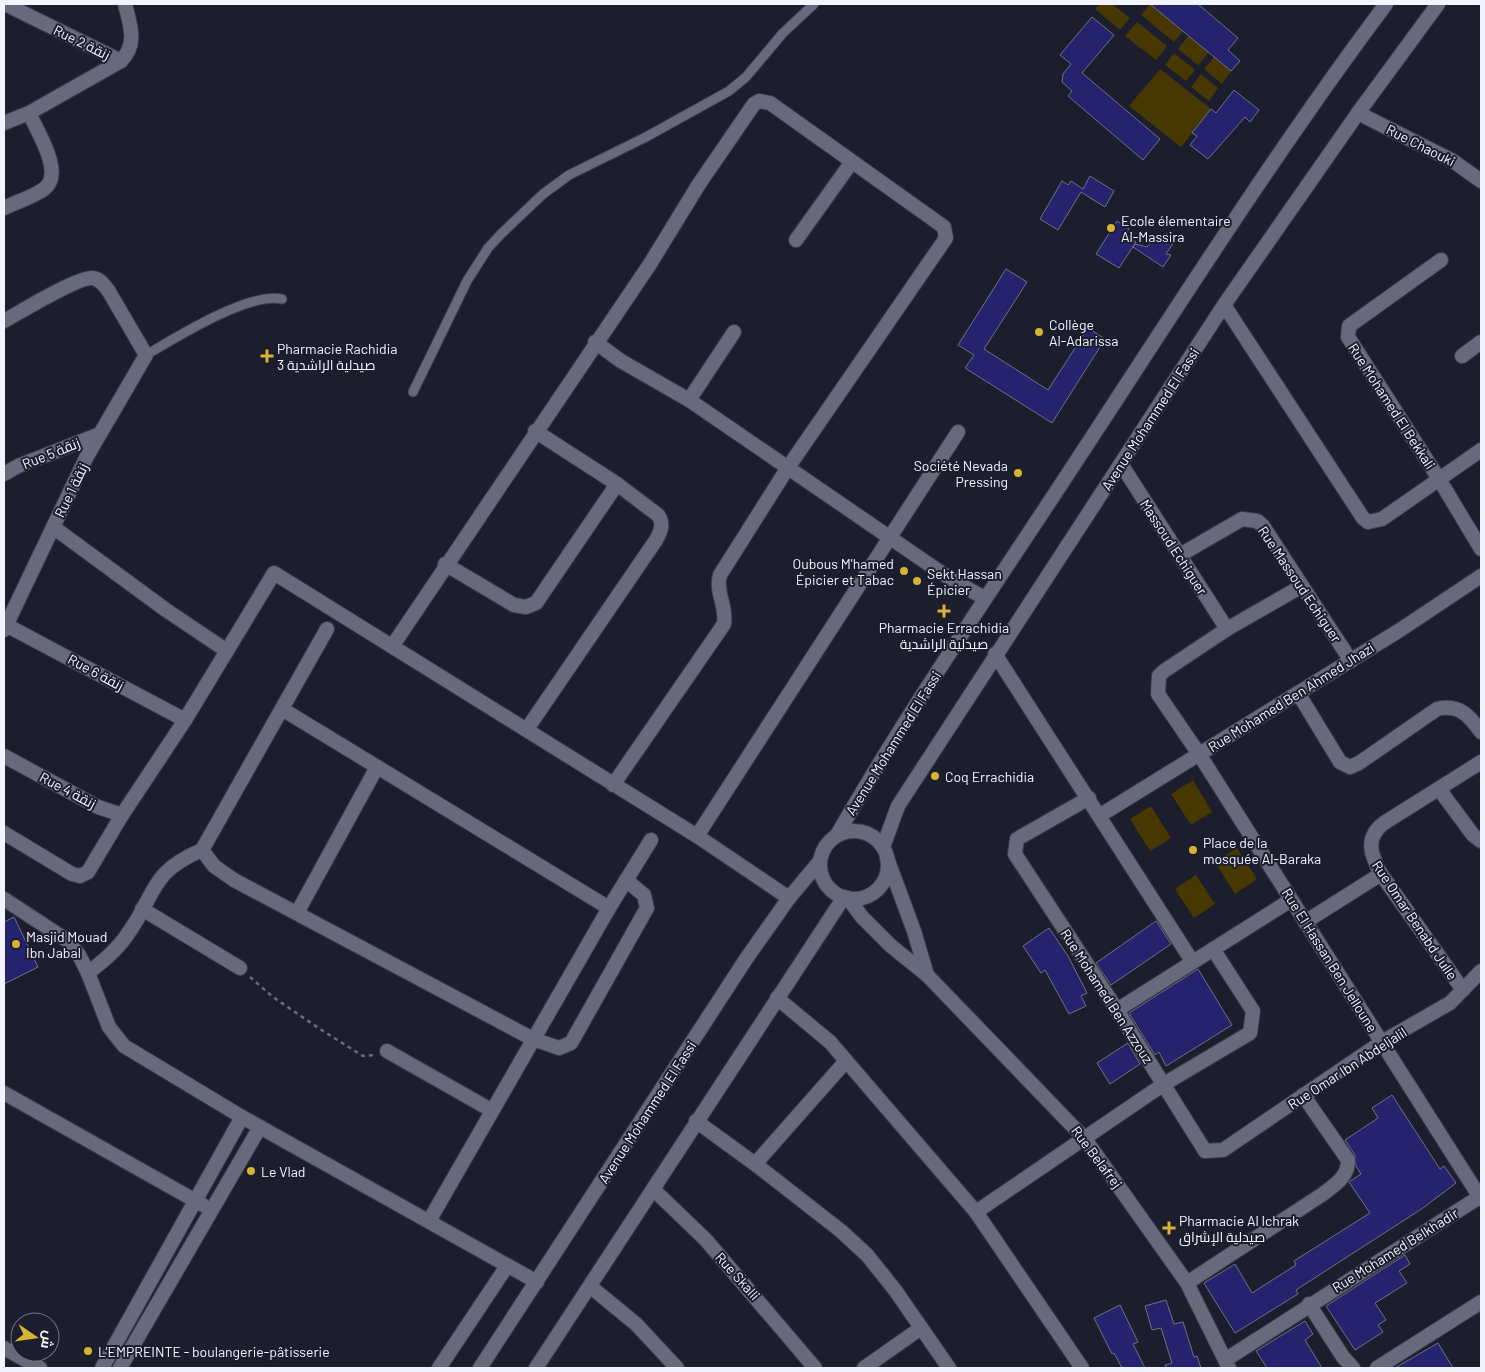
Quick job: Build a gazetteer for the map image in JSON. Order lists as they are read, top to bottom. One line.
{"streets":{"street":["Rue 2 زنقة","Rue Chaouki","Rue Mohamed El Bekkali","Avenue Mohammed El Fassi","Rue 5 زنقة","Rue 1 زنقة","Massoud Echiguer","Rue Massoud Echiguer","Rue 6 زنقة","Rue Mohamed Ben Ahmed Jhazi","Rue 4 زنقة","Rue Omar Benabd Julle","Rue El Hassan Ben Jelloune","Rue Mohamed Ben Azzouz","Rue Omar Ibn Abdeljalil","Rue Belafrej","Rue Mohamed Belkhadir","Rue Skalli"]},"crossings":[["Rue Chaouki","Avenue Mohammed El Fassi"],["Rue Mohamed El Bekkali","Avenue Mohammed El Fassi"],["Avenue Mohammed El Fassi","Massoud Echiguer"],["Avenue Mohammed El Fassi","Rue Belafrej"],["Rue 5 زنقة","Rue 1 زنقة"],["Rue 1 زنقة","Rue 6 زنقة"],["Massoud Echiguer","Rue Massoud Echiguer"],["Massoud Echiguer","Rue El Hassan Ben Jelloune"],["Rue Massoud Echiguer","Rue Mohamed Ben Ahmed Jhazi"],["Rue Mohamed Ben Ahmed Jhazi","Rue El Hassan Ben Jelloune"],["Rue Omar Benabd Julle","Rue Omar Ibn Abdeljalil"],["Rue El Hassan Ben Jelloune","Rue Omar Ibn Abdeljalil"],["Rue El Hassan Ben Jelloune","Rue Mohamed Belkhadir"],["Rue Mohamed Ben Azzouz","Rue Omar Ibn Abdeljalil"],["Rue Belafrej","Rue Mohamed Belkhadir"]],"places":{"other":["Ecole élementaire Al-Massira","Collège Al-Adarissa","Société Nevada Pressing","Oubous M'hamed Épicier et Tabac","Sekt Hassan Épicier","Coq Errachidia","Place de la mosquée Al-Baraka","Masjid Mouad Ibn Jabal","Le Vlad","L’EMPREINTE - boulangerie-pâtisserie"],"health":["Pharmacie Rachidia 3 صيدلية الراشدية","Pharmacie Errachidia صيدلية الراشدية","Pharmacie Al Ichrak صيدلية الإشراق"]},"north":"right"}
